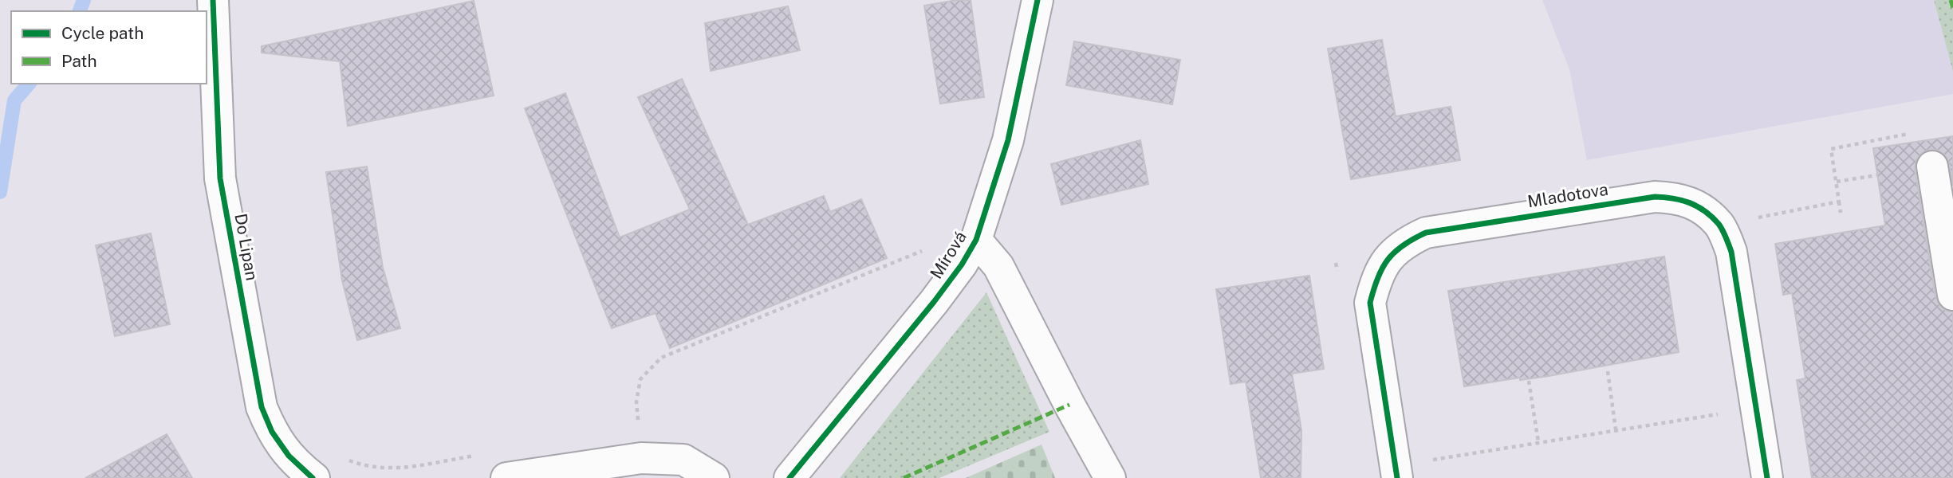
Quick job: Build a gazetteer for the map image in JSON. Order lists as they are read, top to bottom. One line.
{"streets":{"street":["Mladotova","Do Lipan","Mírová"]},"legend":["Cycle path","Path"]}
